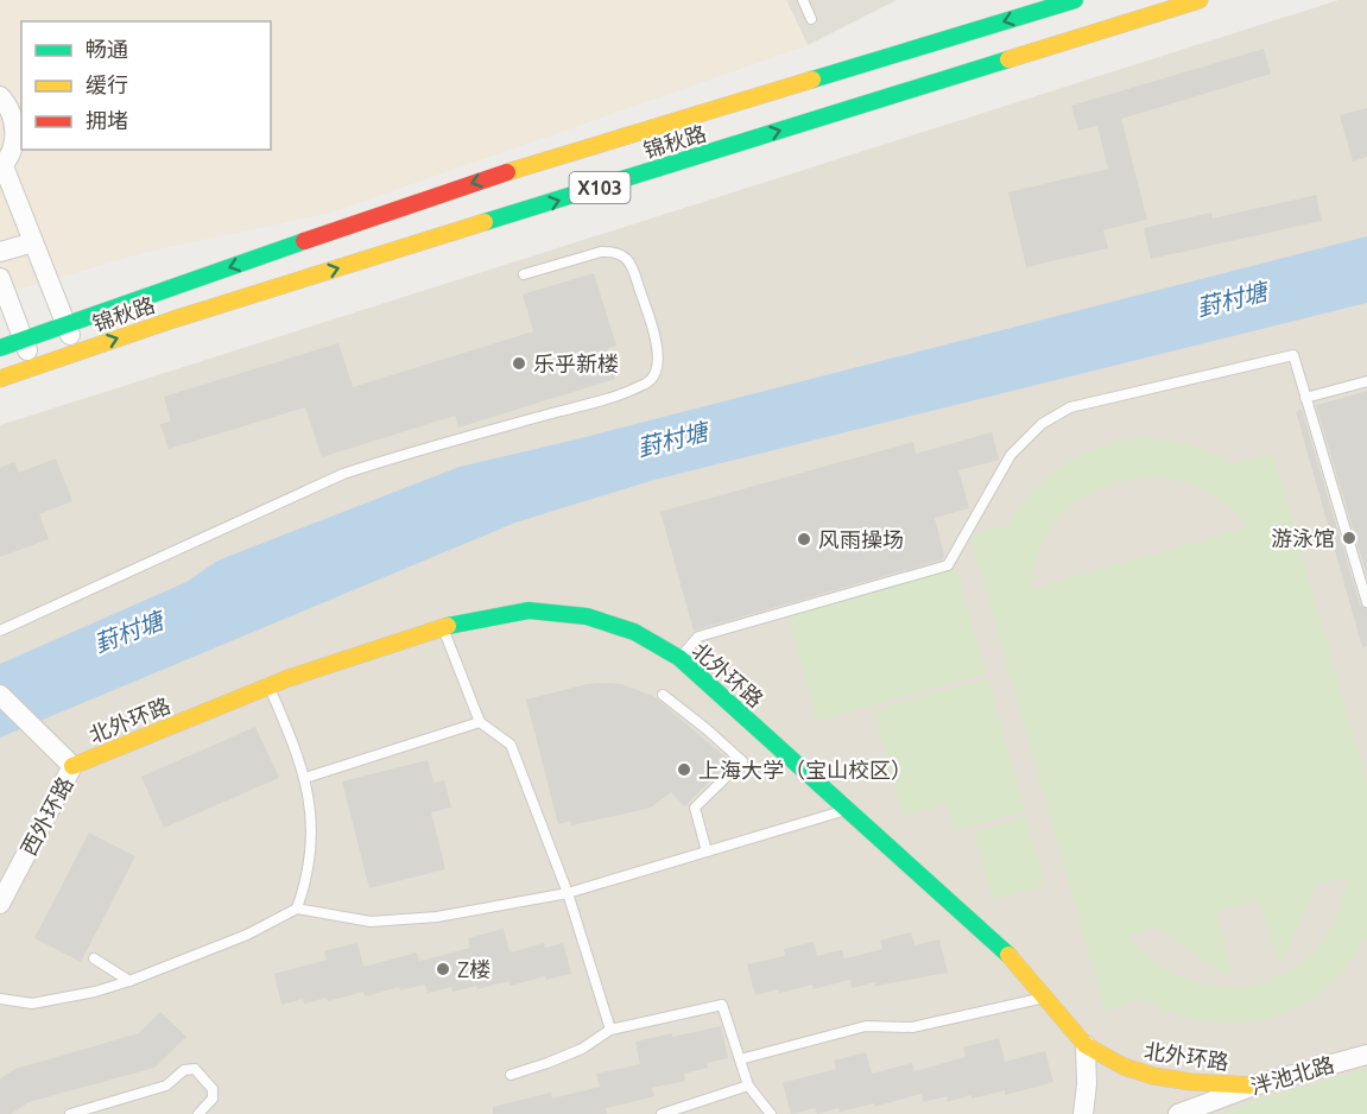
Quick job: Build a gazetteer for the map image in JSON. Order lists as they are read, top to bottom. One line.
{"streets":{"main road":["锦秋路","X103","北外环路"],"street":["西外环路","泮池北路"]},"crossings":[["北外环路","西外环路"],["北外环路","泮池北路"]],"water":["葑村塘"],"places":["乐乎新楼","游泳馆","风雨操场","上海大学（宝山校区）","Z楼"],"legend":["畅通","缓行","拥堵"]}
